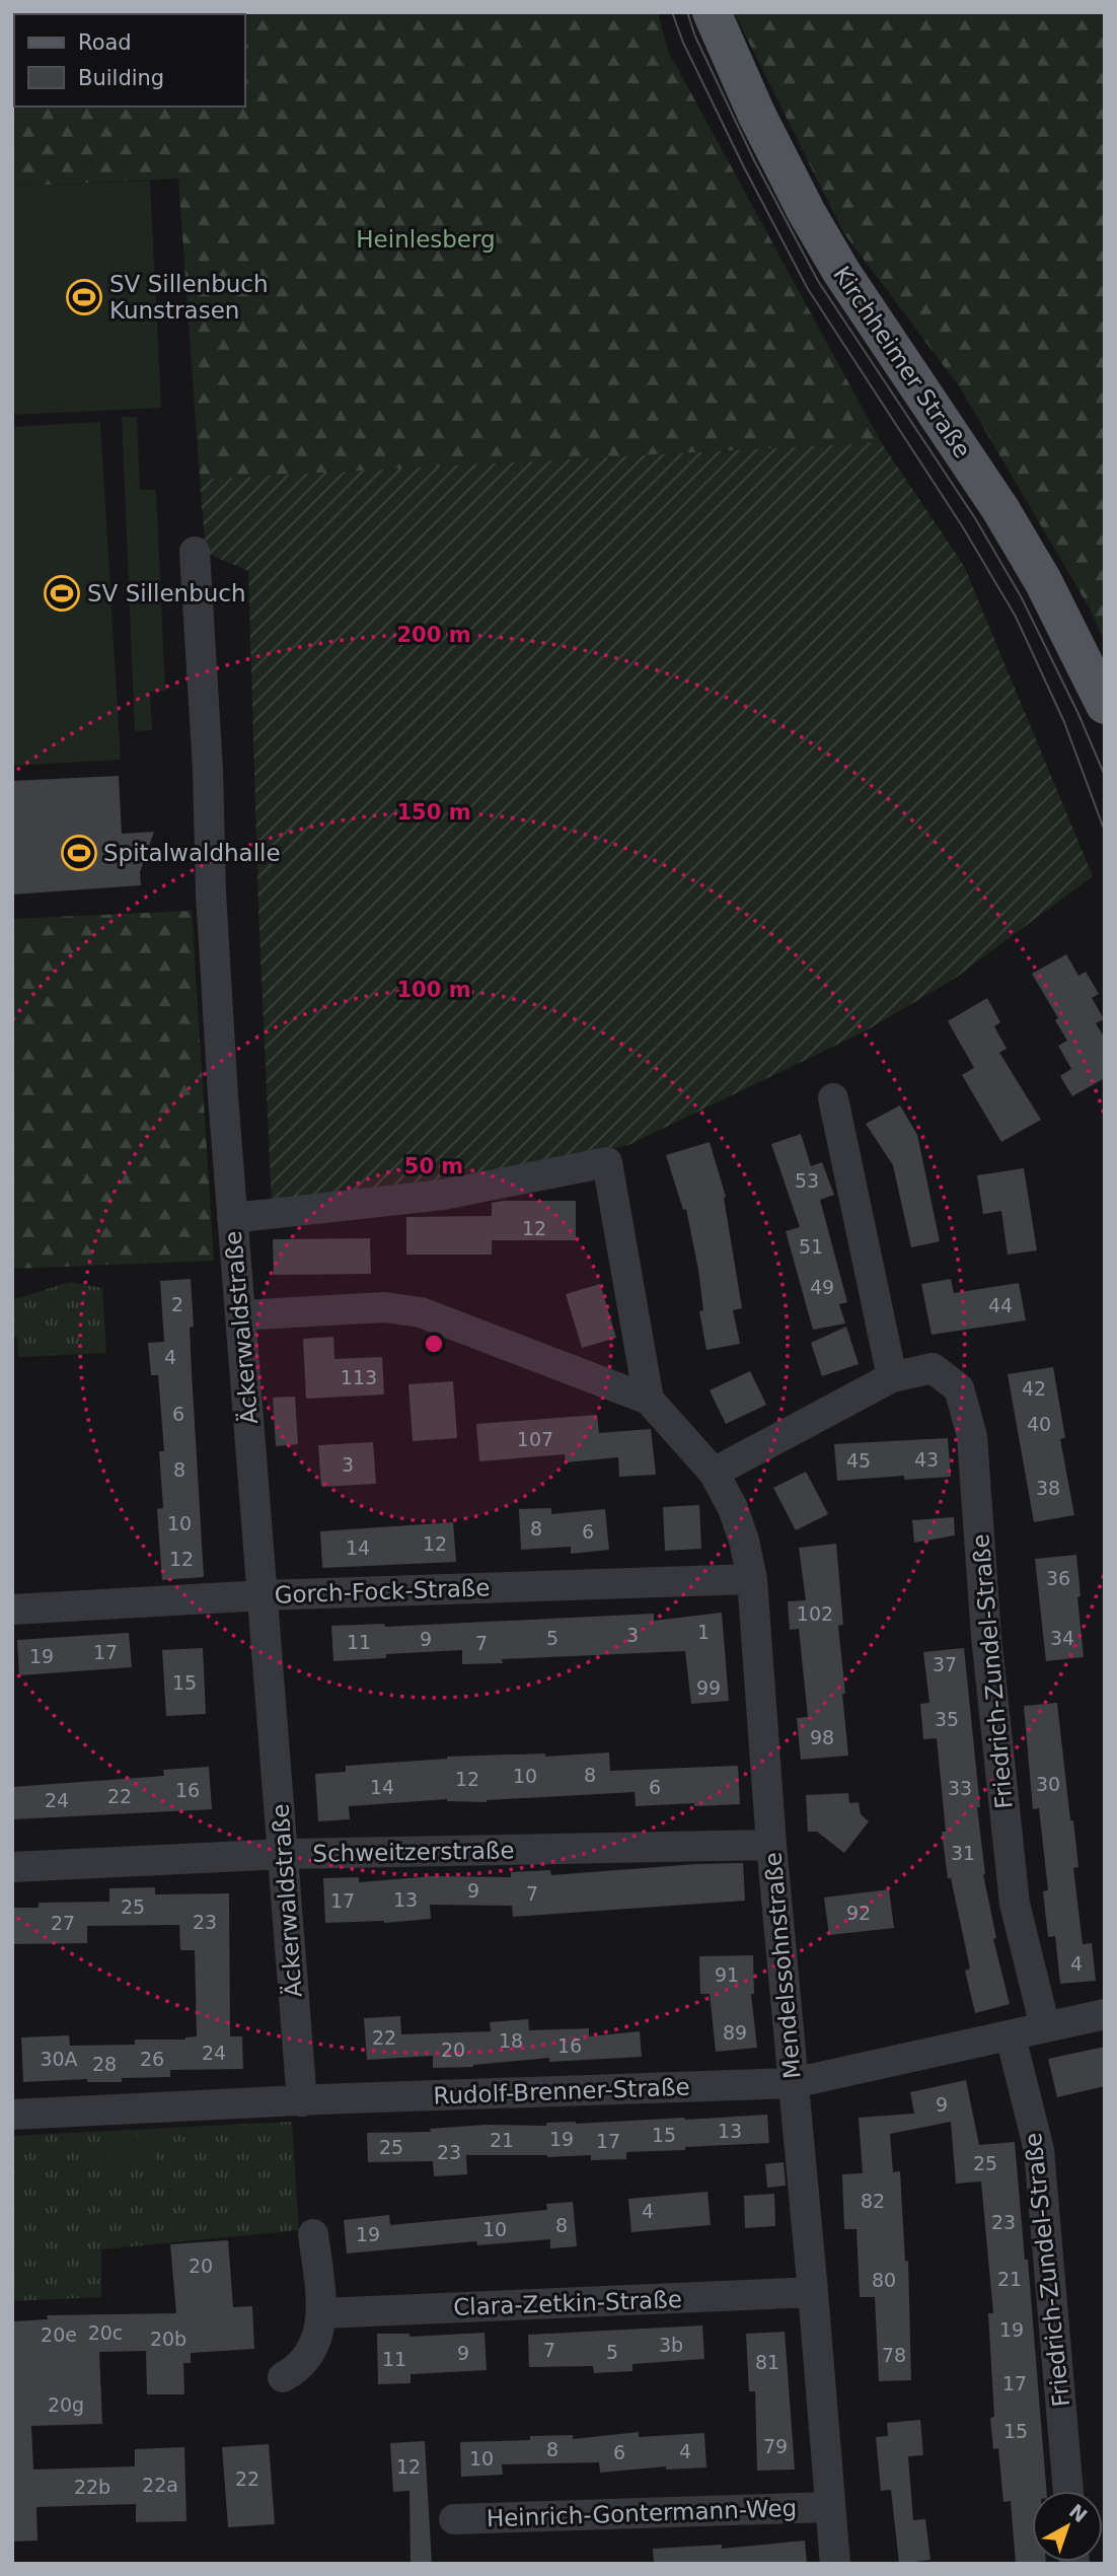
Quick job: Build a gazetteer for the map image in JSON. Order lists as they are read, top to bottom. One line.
{"streets":{"main road":["Kirchheimer Straße"],"street":["Äckerwaldstraße","Gorch-Fock-Straße","Friedrich-Zundel-Straße","Schweitzerstraße","Mendelssohnstraße","Rudolf-Brenner-Straße","Clara-Zetkin-Straße","Heinrich-Gontermann-Weg"]},"crossings":[["Äckerwaldstraße","Gorch-Fock-Straße"],["Äckerwaldstraße","Schweitzerstraße"],["Äckerwaldstraße","Mendelssohnstraße"],["Äckerwaldstraße","Rudolf-Brenner-Straße"],["Gorch-Fock-Straße","Mendelssohnstraße"],["Friedrich-Zundel-Straße","Mendelssohnstraße"],["Friedrich-Zundel-Straße","Rudolf-Brenner-Straße"],["Schweitzerstraße","Mendelssohnstraße"],["Mendelssohnstraße","Rudolf-Brenner-Straße"],["Mendelssohnstraße","Clara-Zetkin-Straße"],["Mendelssohnstraße","Heinrich-Gontermann-Weg"]],"parks":["Heinlesberg"],"places":{"sports":["SV Sillenbuch Kunstrasen","SV Sillenbuch","Spitalwaldhalle"]},"house_numbers":["53","12","51","49","2","44","4","113","42","6","40","107","43","45","3","8","38","10","8","6","12","14","12","36","102","1","3","5","34","9","11","7","17","19","37","15","99","35","98","8","10","12","30","14","6","33","16","22","24","31","9","7","13","17","25","92","23","27","4","91","89","22","18","16","20","24","30A","26","28","9","13","15","19","21","17","25","23","25","82","4","23","8","10","19","20","21","80","19","20c","20e","20b","3b","7","5","9","78","11","81","17","20g","15","79","8","4","6","10","12","22","22a","22b"],"legend":["Road","Building"],"north":"top right","rings":["200 m","150 m","100 m","50 m"]}
